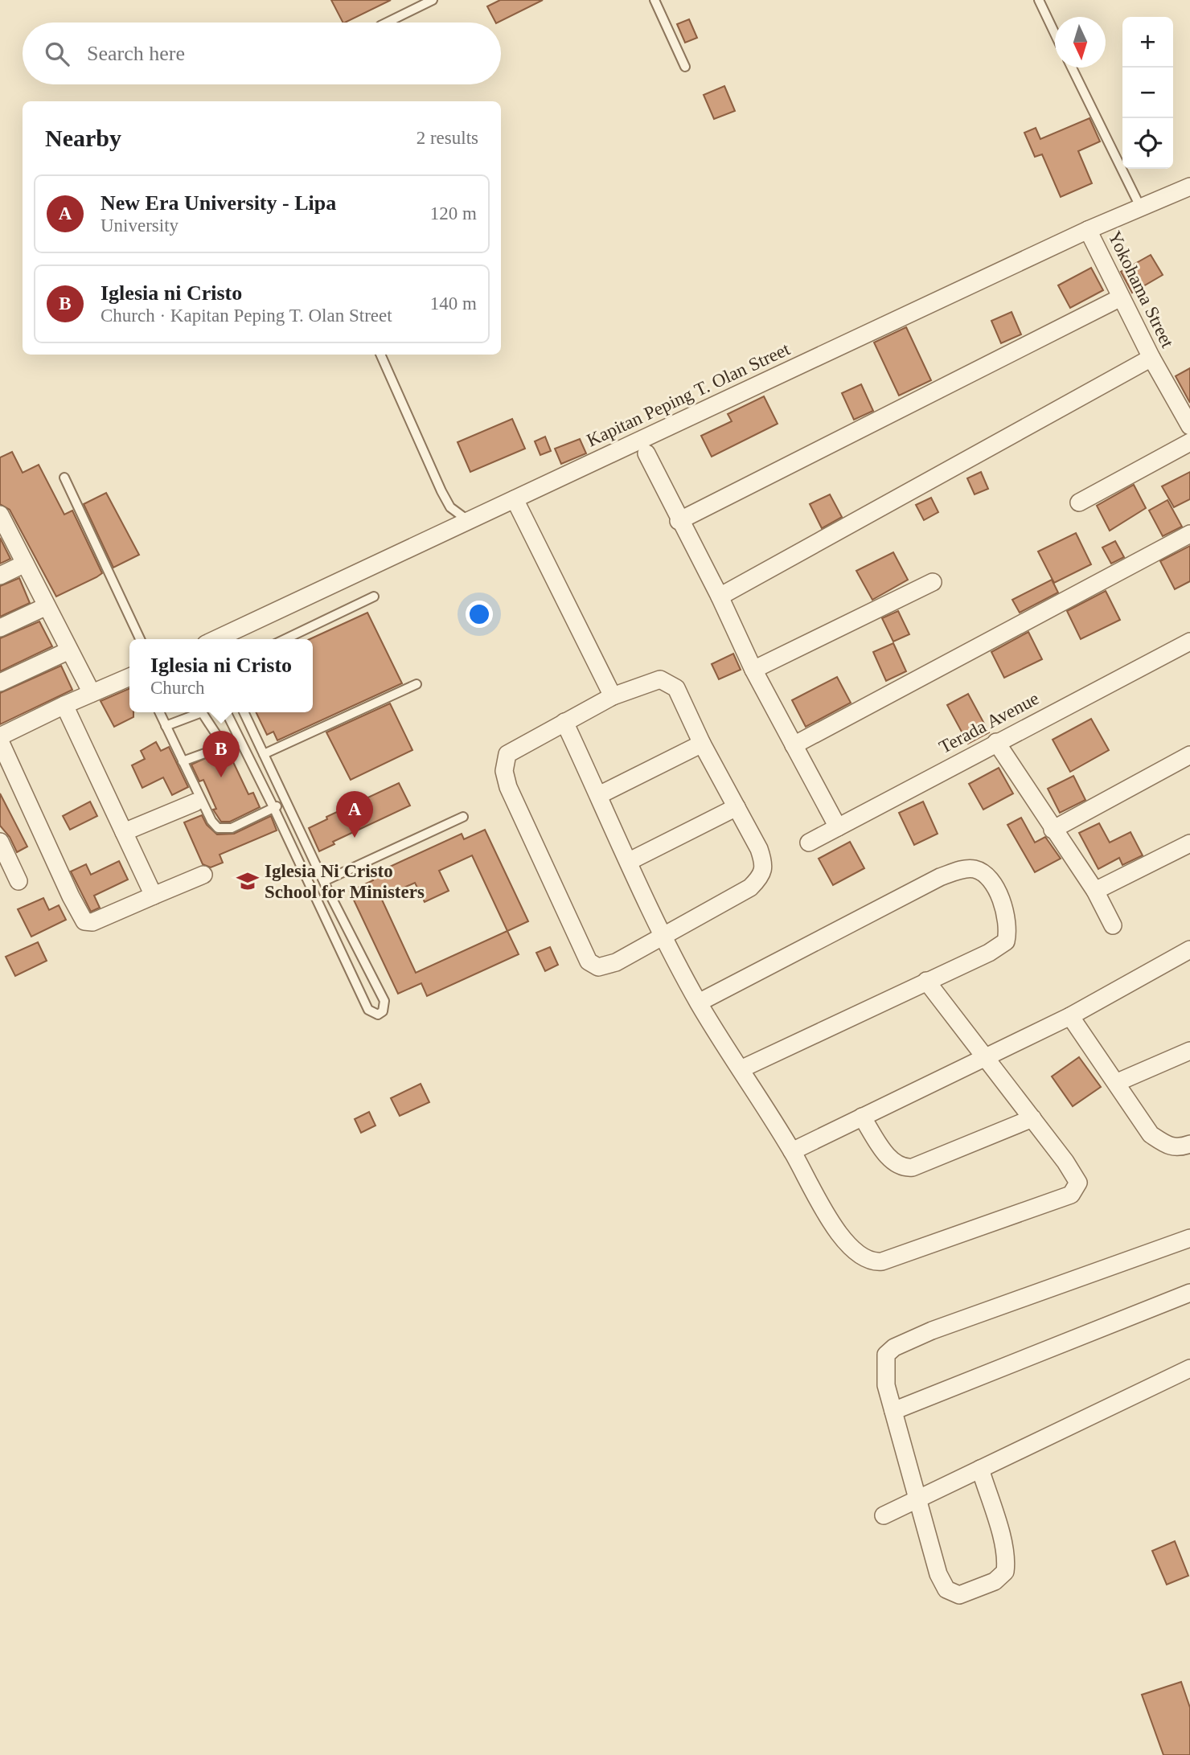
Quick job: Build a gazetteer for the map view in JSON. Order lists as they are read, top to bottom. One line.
{"streets":{"street":["Yokohama Street","Kapitan Peping T. Olan Street","Terada Avenue"]},"crossings":[["Yokohama Street","Kapitan Peping T. Olan Street"]],"places":{"school or university":["Iglesia Ni Cristo School for Ministers"]},"north":"bottom","page":{"map_buttons":["+","−"],"search":"Search here","heading":["Nearby","2 results"],"list":[{"mark":"A","name":"New Era University - Lipa","note":"University","value":"120 m"},{"mark":"B","name":"Iglesia ni Cristo","note":"Church · Kapitan Peping T. Olan Street","value":"140 m"}],"popup":["Iglesia ni Cristo","Church"],"pins":["B","A"]}}
